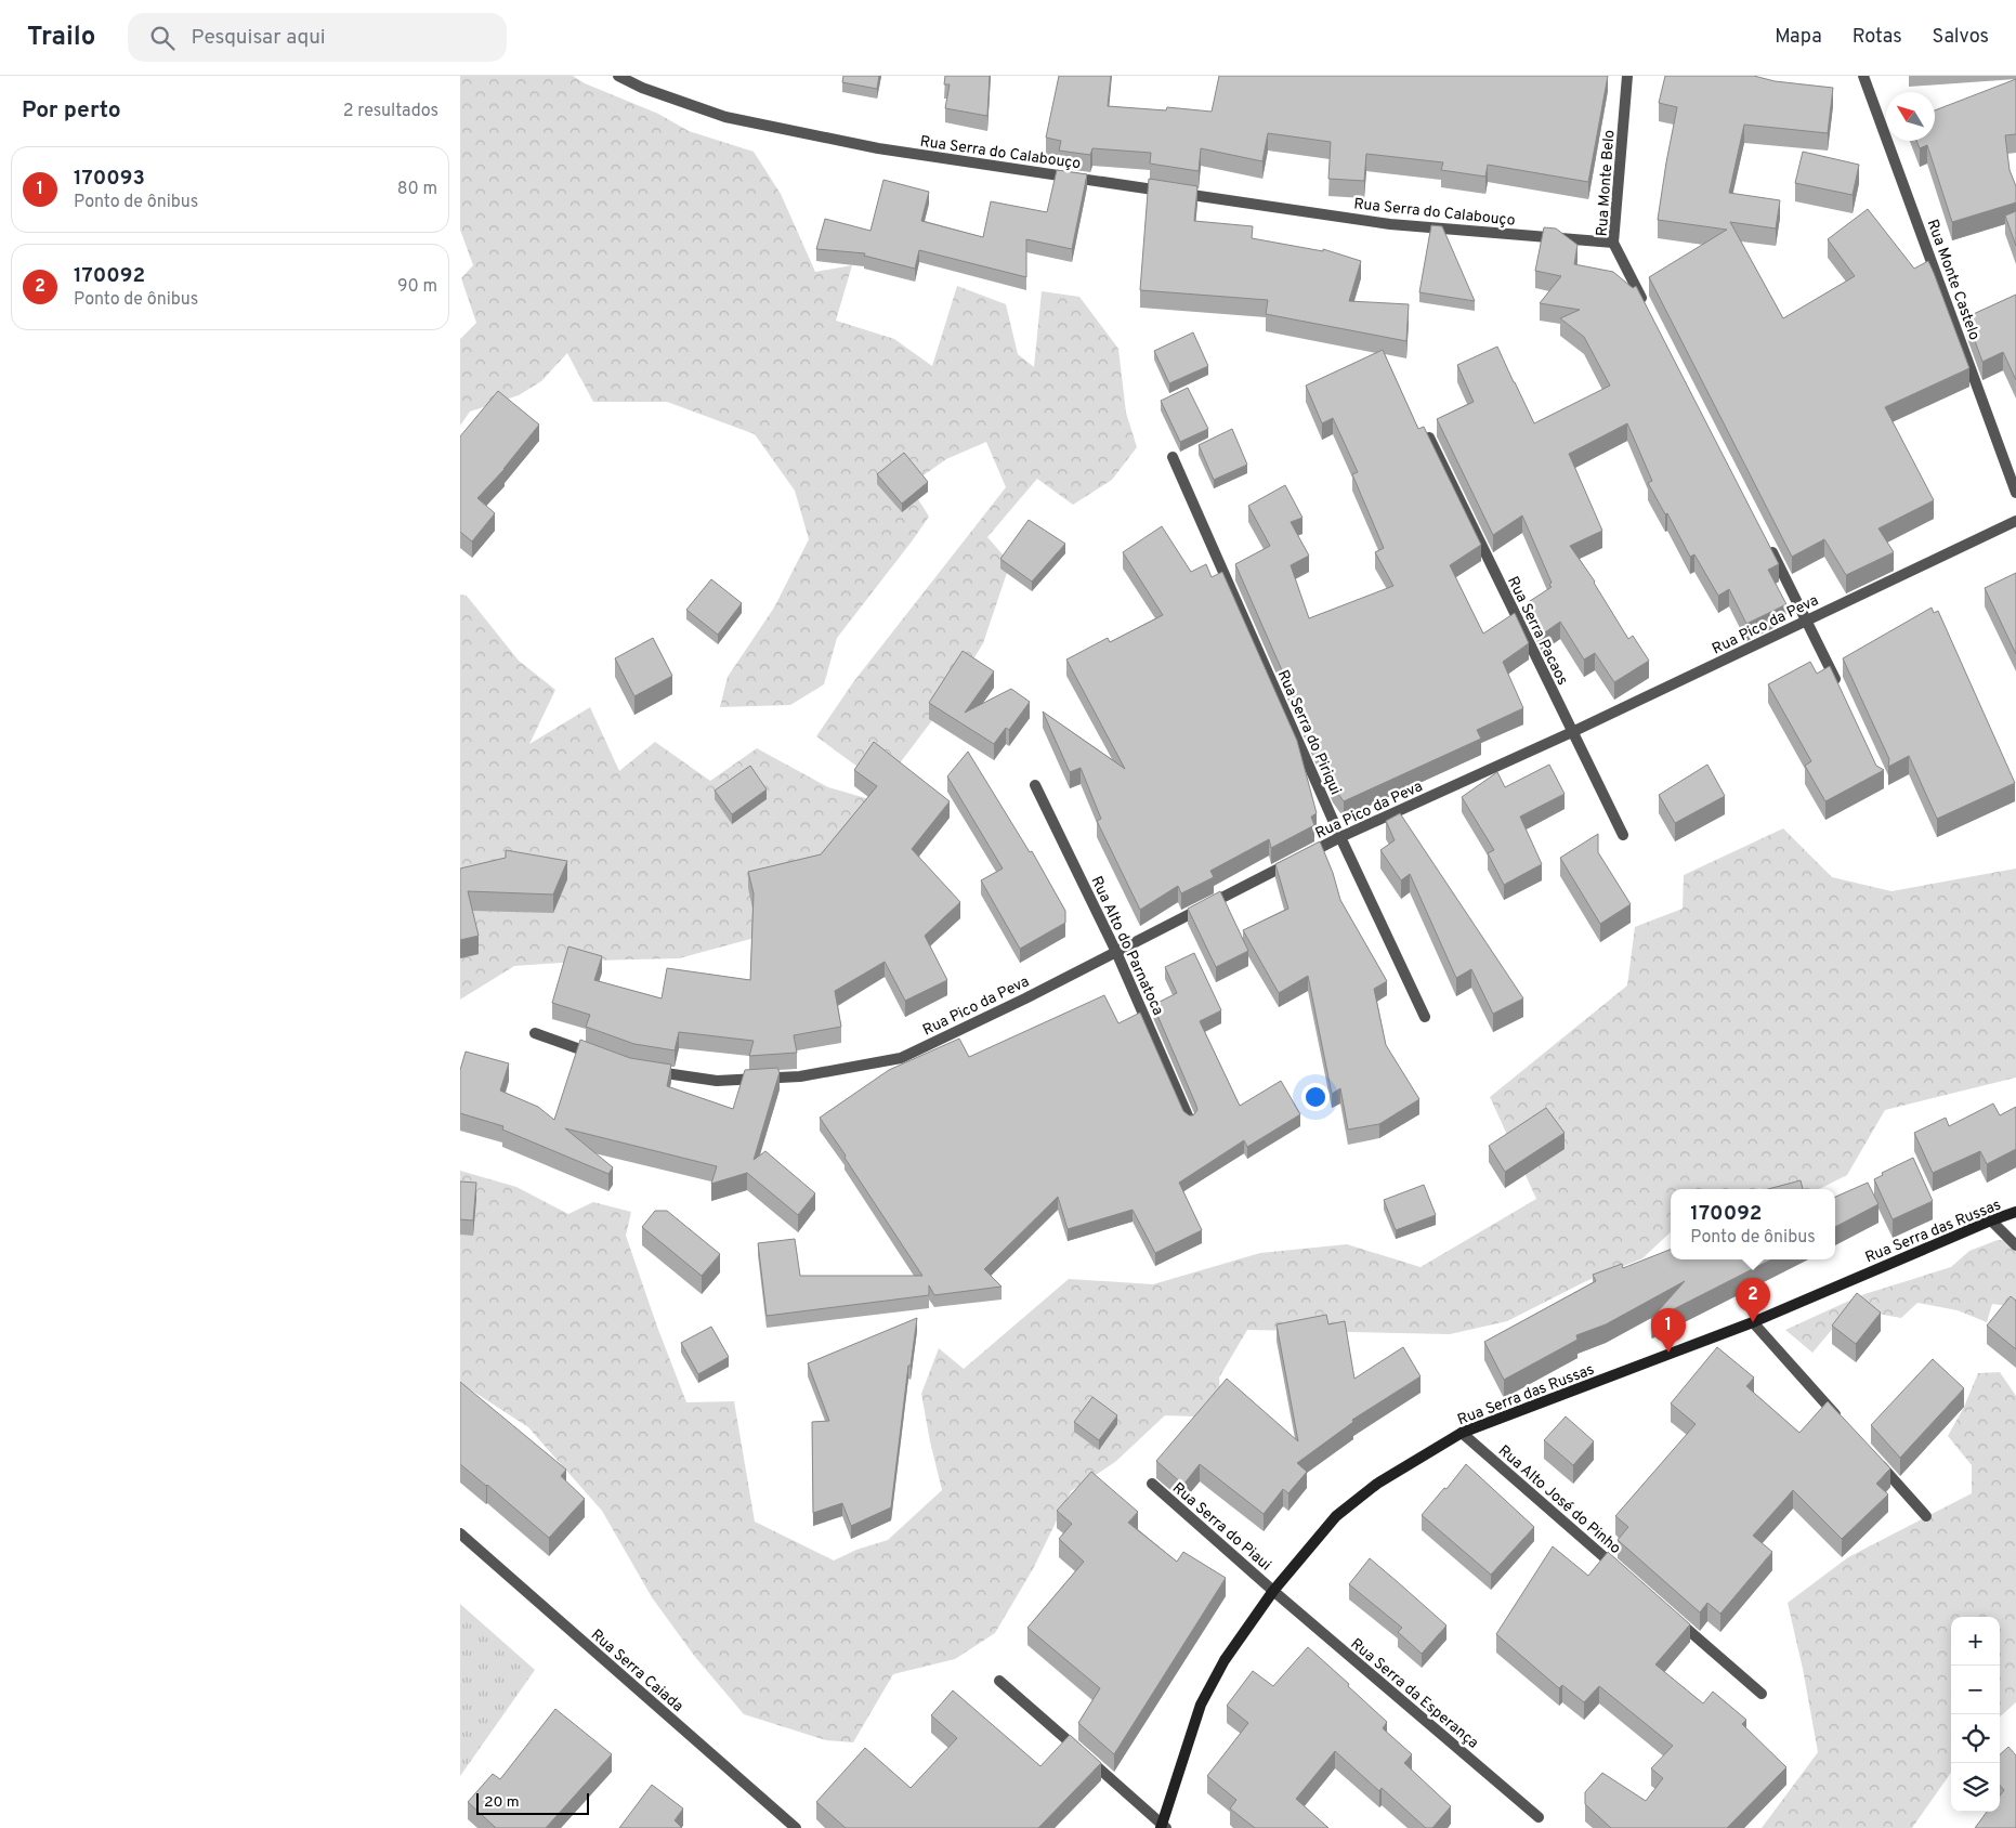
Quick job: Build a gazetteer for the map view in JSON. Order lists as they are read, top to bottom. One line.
{"streets":{"main road":["Rua Serra das Russas"],"street":["Rua Serra do Calabouço","Rua Monte Belo","Rua Monte Castelo","Rua Pico da Peva","Rua Serra Pacaos","Rua Serra do Piriqui","Rua Alto do Parnatoca","Rua Alto José do Pinho","Rua Serra do Piaui","Rua Serra Caiada","Rua Serra da Esperança"]},"crossings":[["Rua Serra do Calabouço","Rua Monte Belo"],["Rua Pico da Peva","Rua Serra Pacaos"],["Rua Pico da Peva","Rua Serra do Piriqui"],["Rua Pico da Peva","Rua Alto do Parnatoca"],["Rua Serra das Russas","Rua Alto José do Pinho"],["Rua Serra das Russas","Rua Serra do Piaui"],["Rua Serra das Russas","Rua Serra da Esperança"],["Rua Serra do Piaui","Rua Serra da Esperança"]],"scale_bar":"20 m","north":"top left","page":{"header":"Trailo","search":"Pesquisar aqui","nav":["Mapa","Rotas","Salvos"],"heading":["Por perto","2 resultados"],"list":[{"mark":"1","name":"170093","note":"Ponto de ônibus","value":"80 m"},{"mark":"2","name":"170092","note":"Ponto de ônibus","value":"90 m"}],"popup":["170092","Ponto de ônibus"],"pins":["2","1"],"map_buttons":["+","−"],"scale":"20 m"}}
